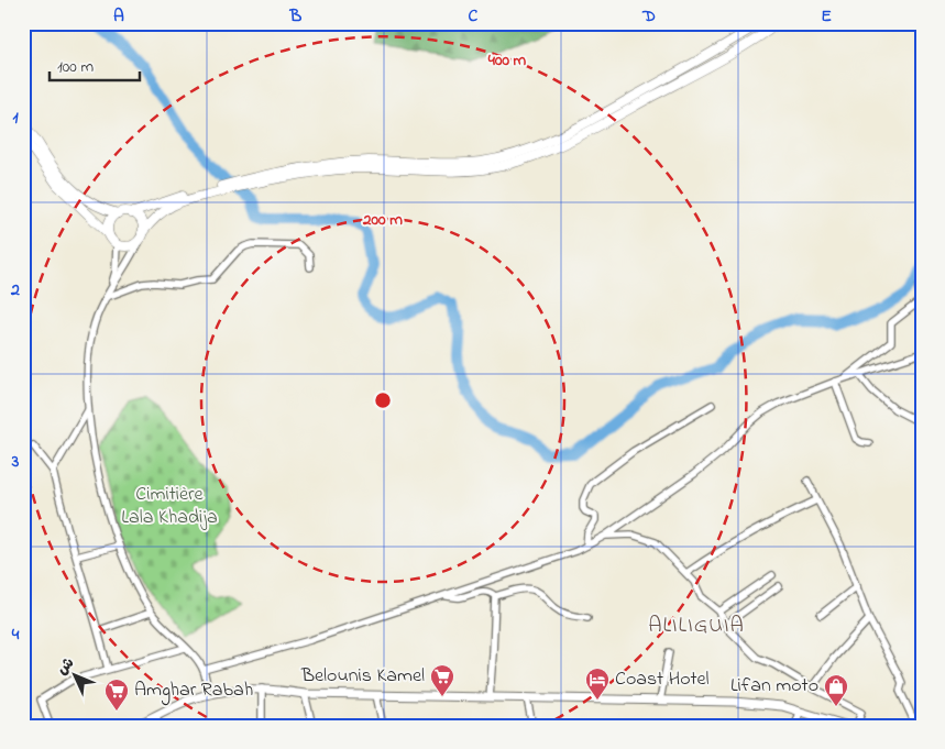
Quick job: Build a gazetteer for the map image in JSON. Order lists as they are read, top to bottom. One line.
{"districts":["ALILIGUIA"],"parks":["Cimitière Lala Khadija"],"places":{"supermarket":["Belounis Kamel","Amghar Rabah"],"hotel":["Coast Hotel"],"shop":["Lifan moto"]},"scale_bar":"100 m","north":"top left","grid":{"columns":["A","B","C","D","E"],"rows":["1","2","3","4"]},"rings":["400 m","200 m"]}
